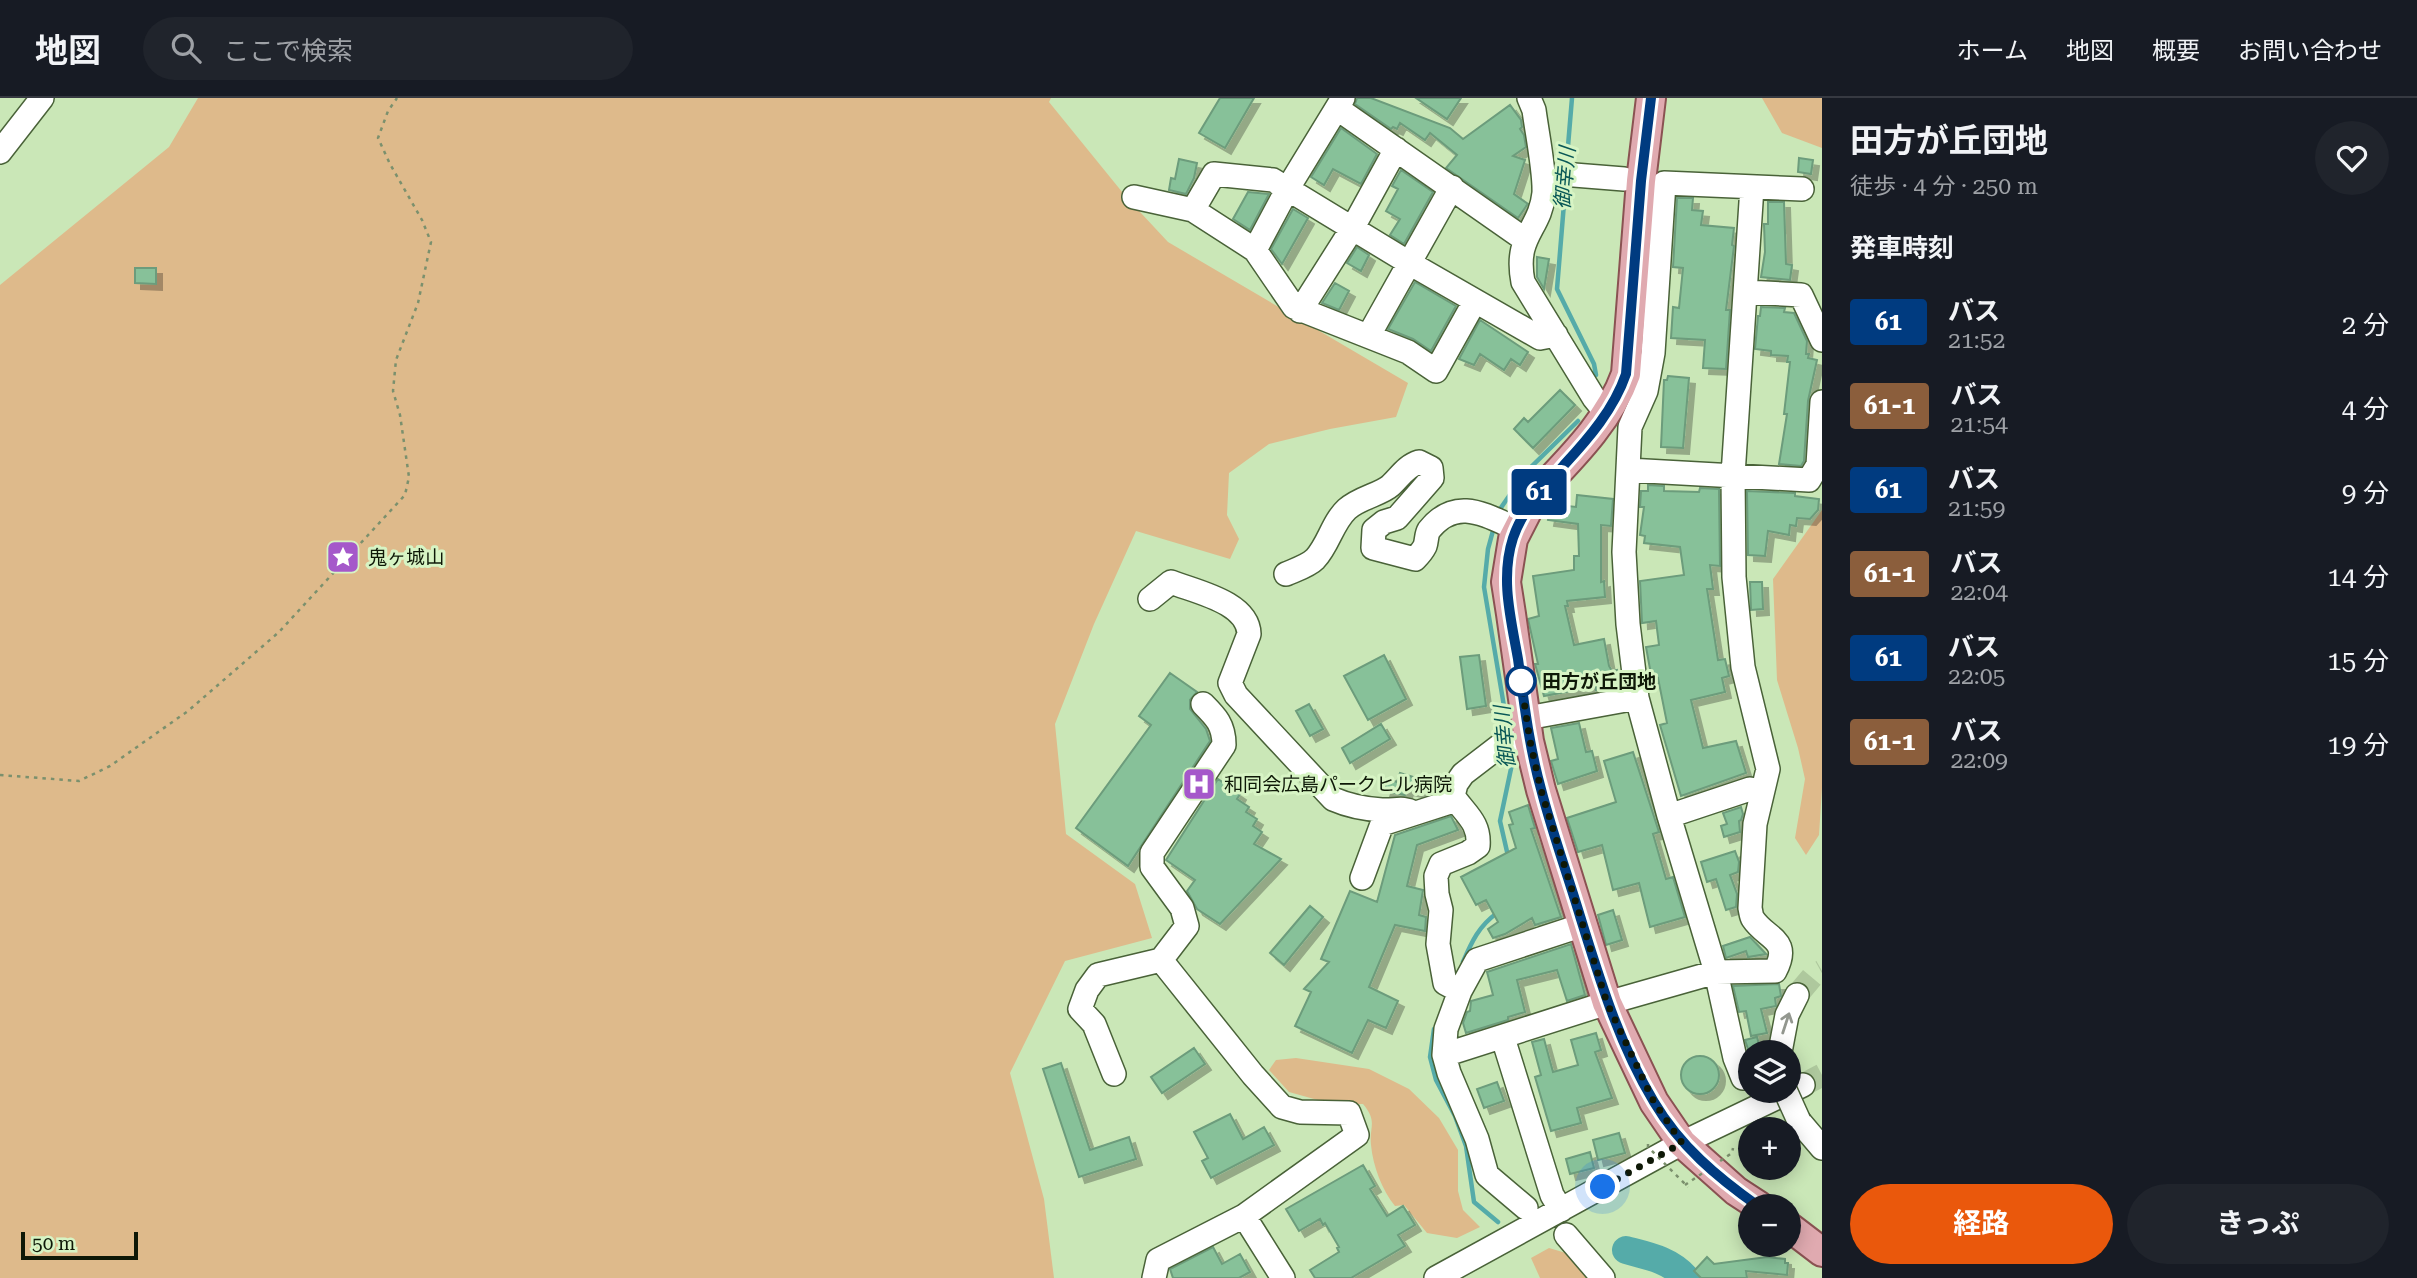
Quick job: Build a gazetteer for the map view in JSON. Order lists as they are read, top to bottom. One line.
{"water":["御幸川"],"places":{"place":["鬼ヶ城山"],"other":["田方が丘団地"],"hospital":["和同会広島パークヒル病院"]},"lines":["bus line 61"],"scale_bar":"50 m","page":{"header":"地図","search":"ここで検索","nav":["ホーム","地図","概要","お問い合わせ"],"on_map":"61","heading":[["田方が丘団地","徒歩 · 4 分 · 250 m"],"発車時刻"],"list":[{"mark":"61","name":"バス","note":"21:52","value":"2 分"},{"mark":"61-1","name":"バス","note":"21:54","value":"4 分"},{"mark":"61","name":"バス","note":"21:59","value":"9 分"},{"mark":"61-1","name":"バス","note":"22:04","value":"14 分"},{"mark":"61","name":"バス","note":"22:05","value":"15 分"},{"mark":"61-1","name":"バス","note":"22:09","value":"19 分"}],"map_buttons":["+","−"],"buttons":["経路","きっぷ"],"scale":"50 m"}}
